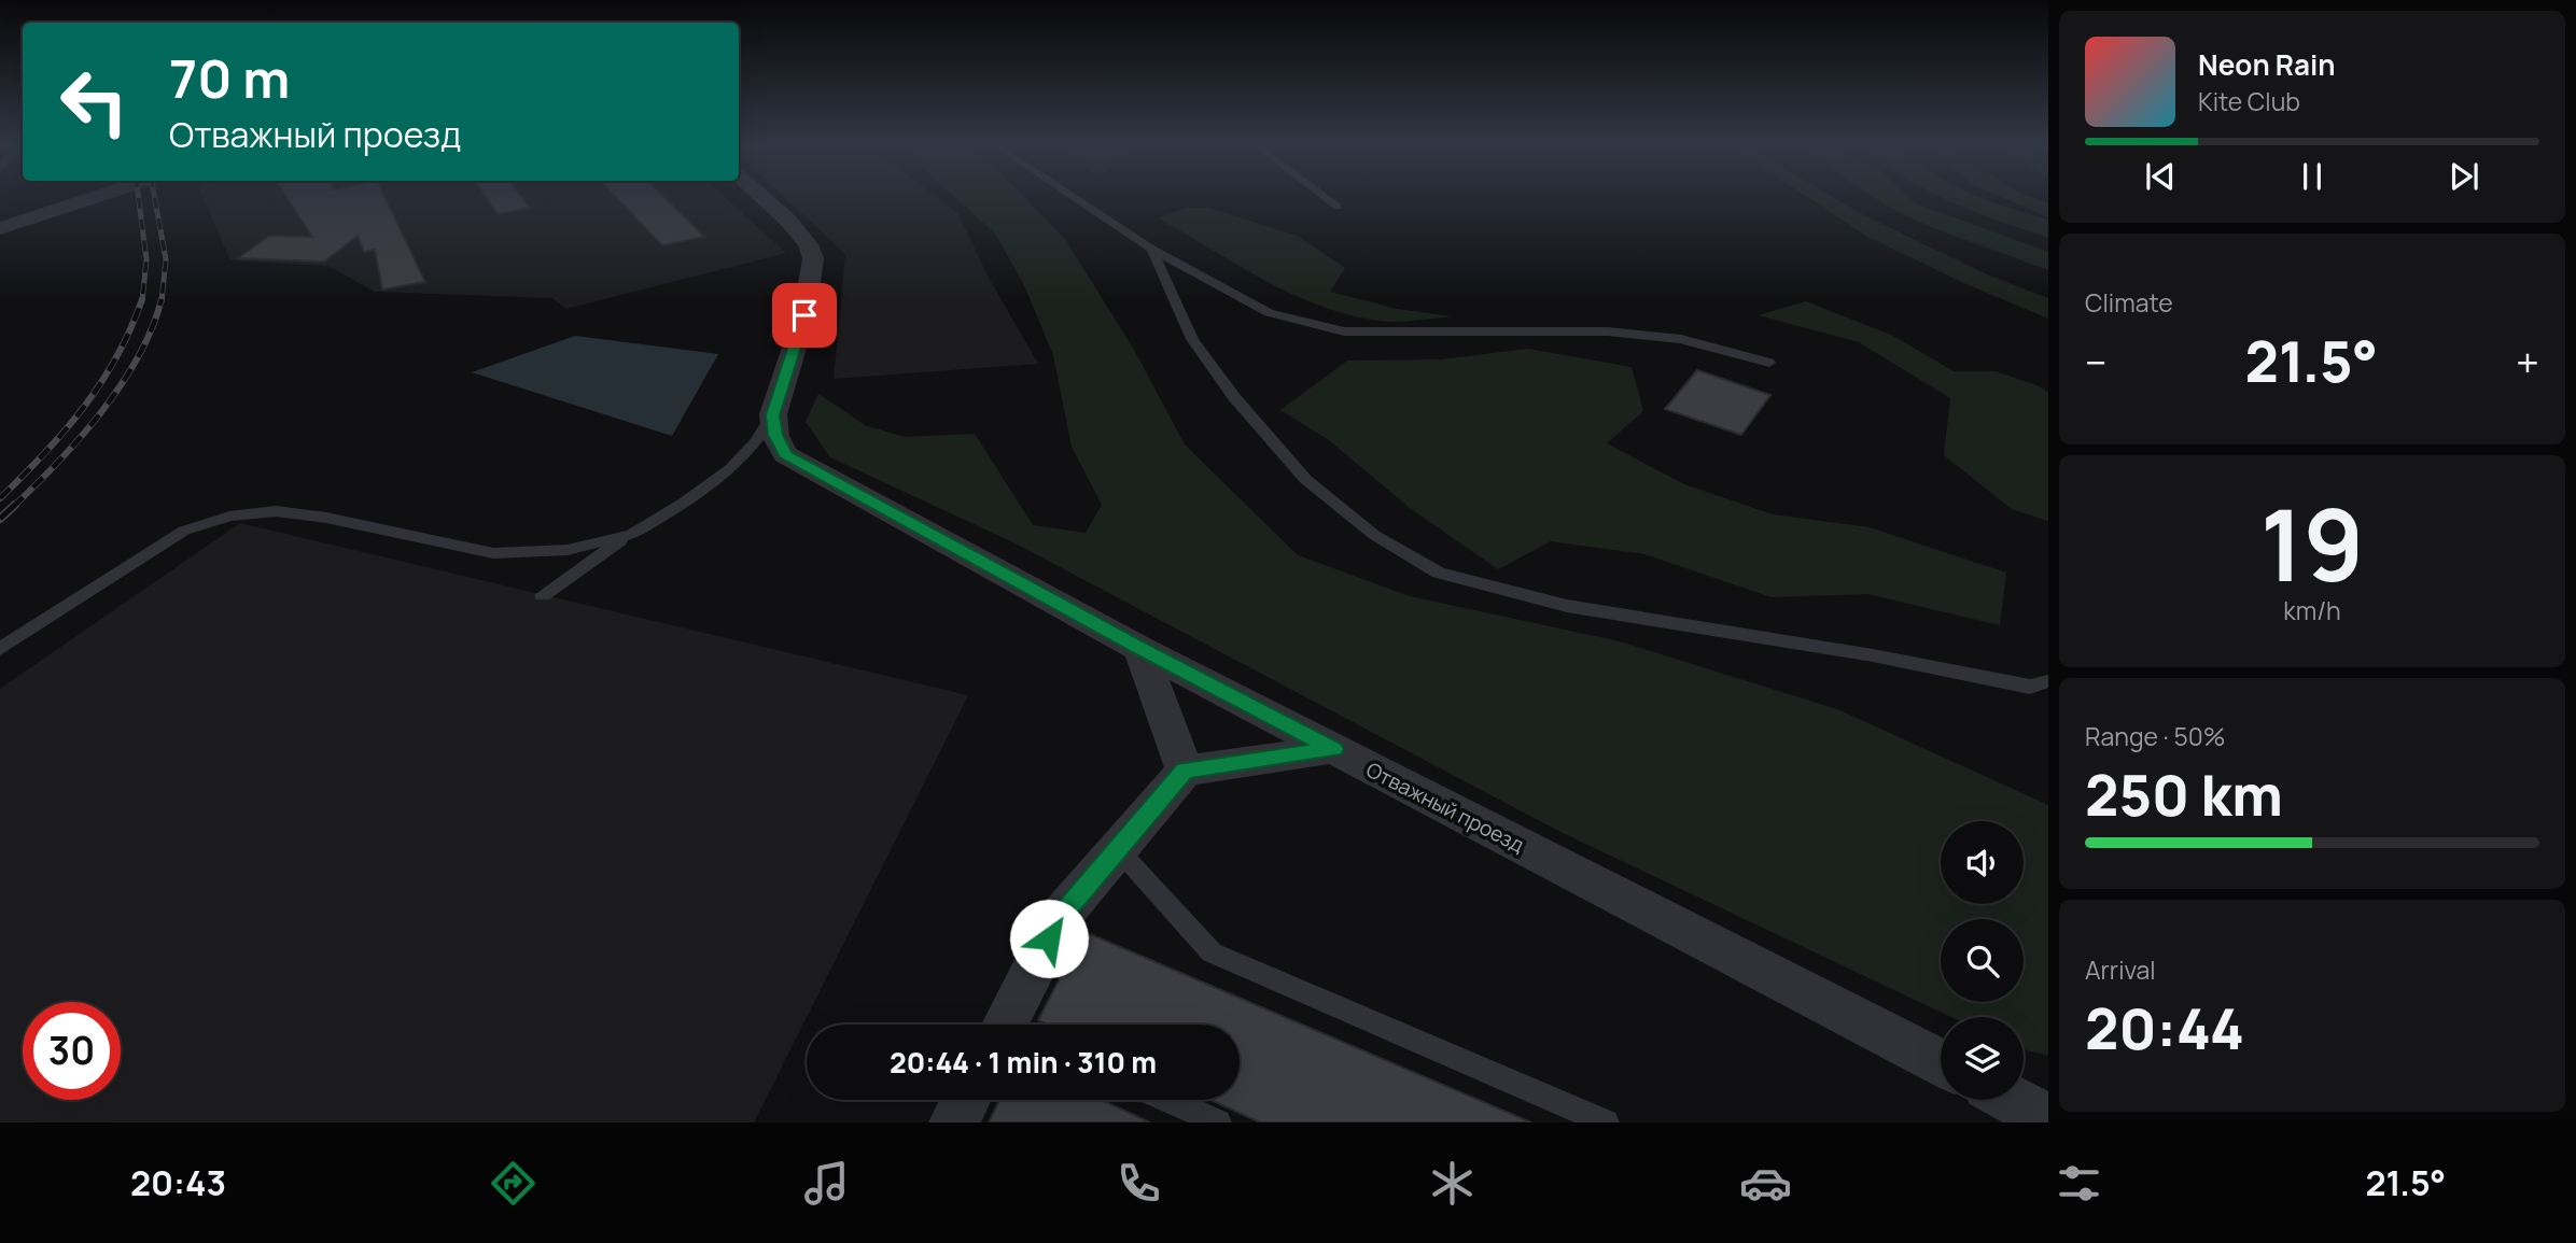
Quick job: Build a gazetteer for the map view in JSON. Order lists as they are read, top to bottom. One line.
{"streets":{"street":["Отважный проезд"]},"page":{"turn":["70 m","Отважный проезд"],"song":["Neon Rain","Kite Club"],"tile":["Climate",["19","km/h"],["Range · 50%","250 km"],["Arrival","20:44"]],"heat":["−","21.5°","+"],"limit":"30","trip":"20:44 · 1 min · 310 m","tabs":["20:43","21.5°"]}}
